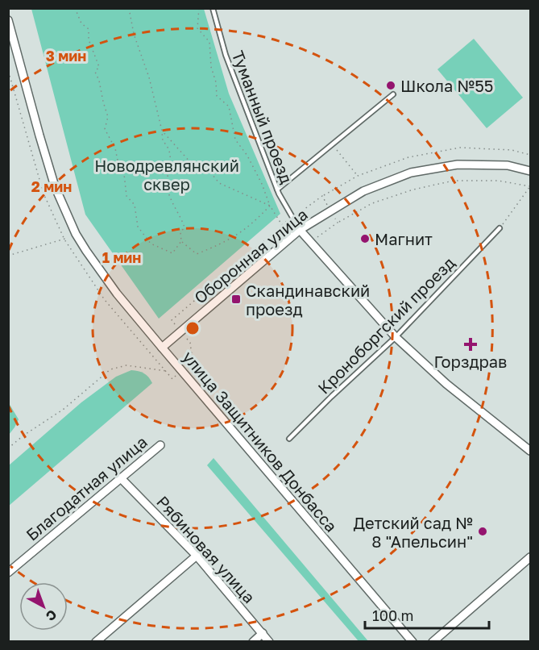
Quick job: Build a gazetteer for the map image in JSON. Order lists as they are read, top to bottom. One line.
{"streets":{"street":["Оборонная улица","улица Защитников Донбасса","Благодатная улица","Рябиновая улица"],"lane":["Туманный проезд","Кроноборгский проезд"]},"crossings":[["Туманный проезд","Оборонная улица"],["Оборонная улица","улица Защитников Донбасса"],["Благодатная улица","Рябиновая улица"]],"parks":["Новодревлянский сквер"],"places":{"other":["Школа №55","Магнит","Детский сад № 8 \"Апельсин\""],"transit":["Скандинавский проезд"],"health":["Горздрав"]},"scale_bar":"100 m","north":"bottom right","rings":["3 мин","2 мин","1 мин"]}
